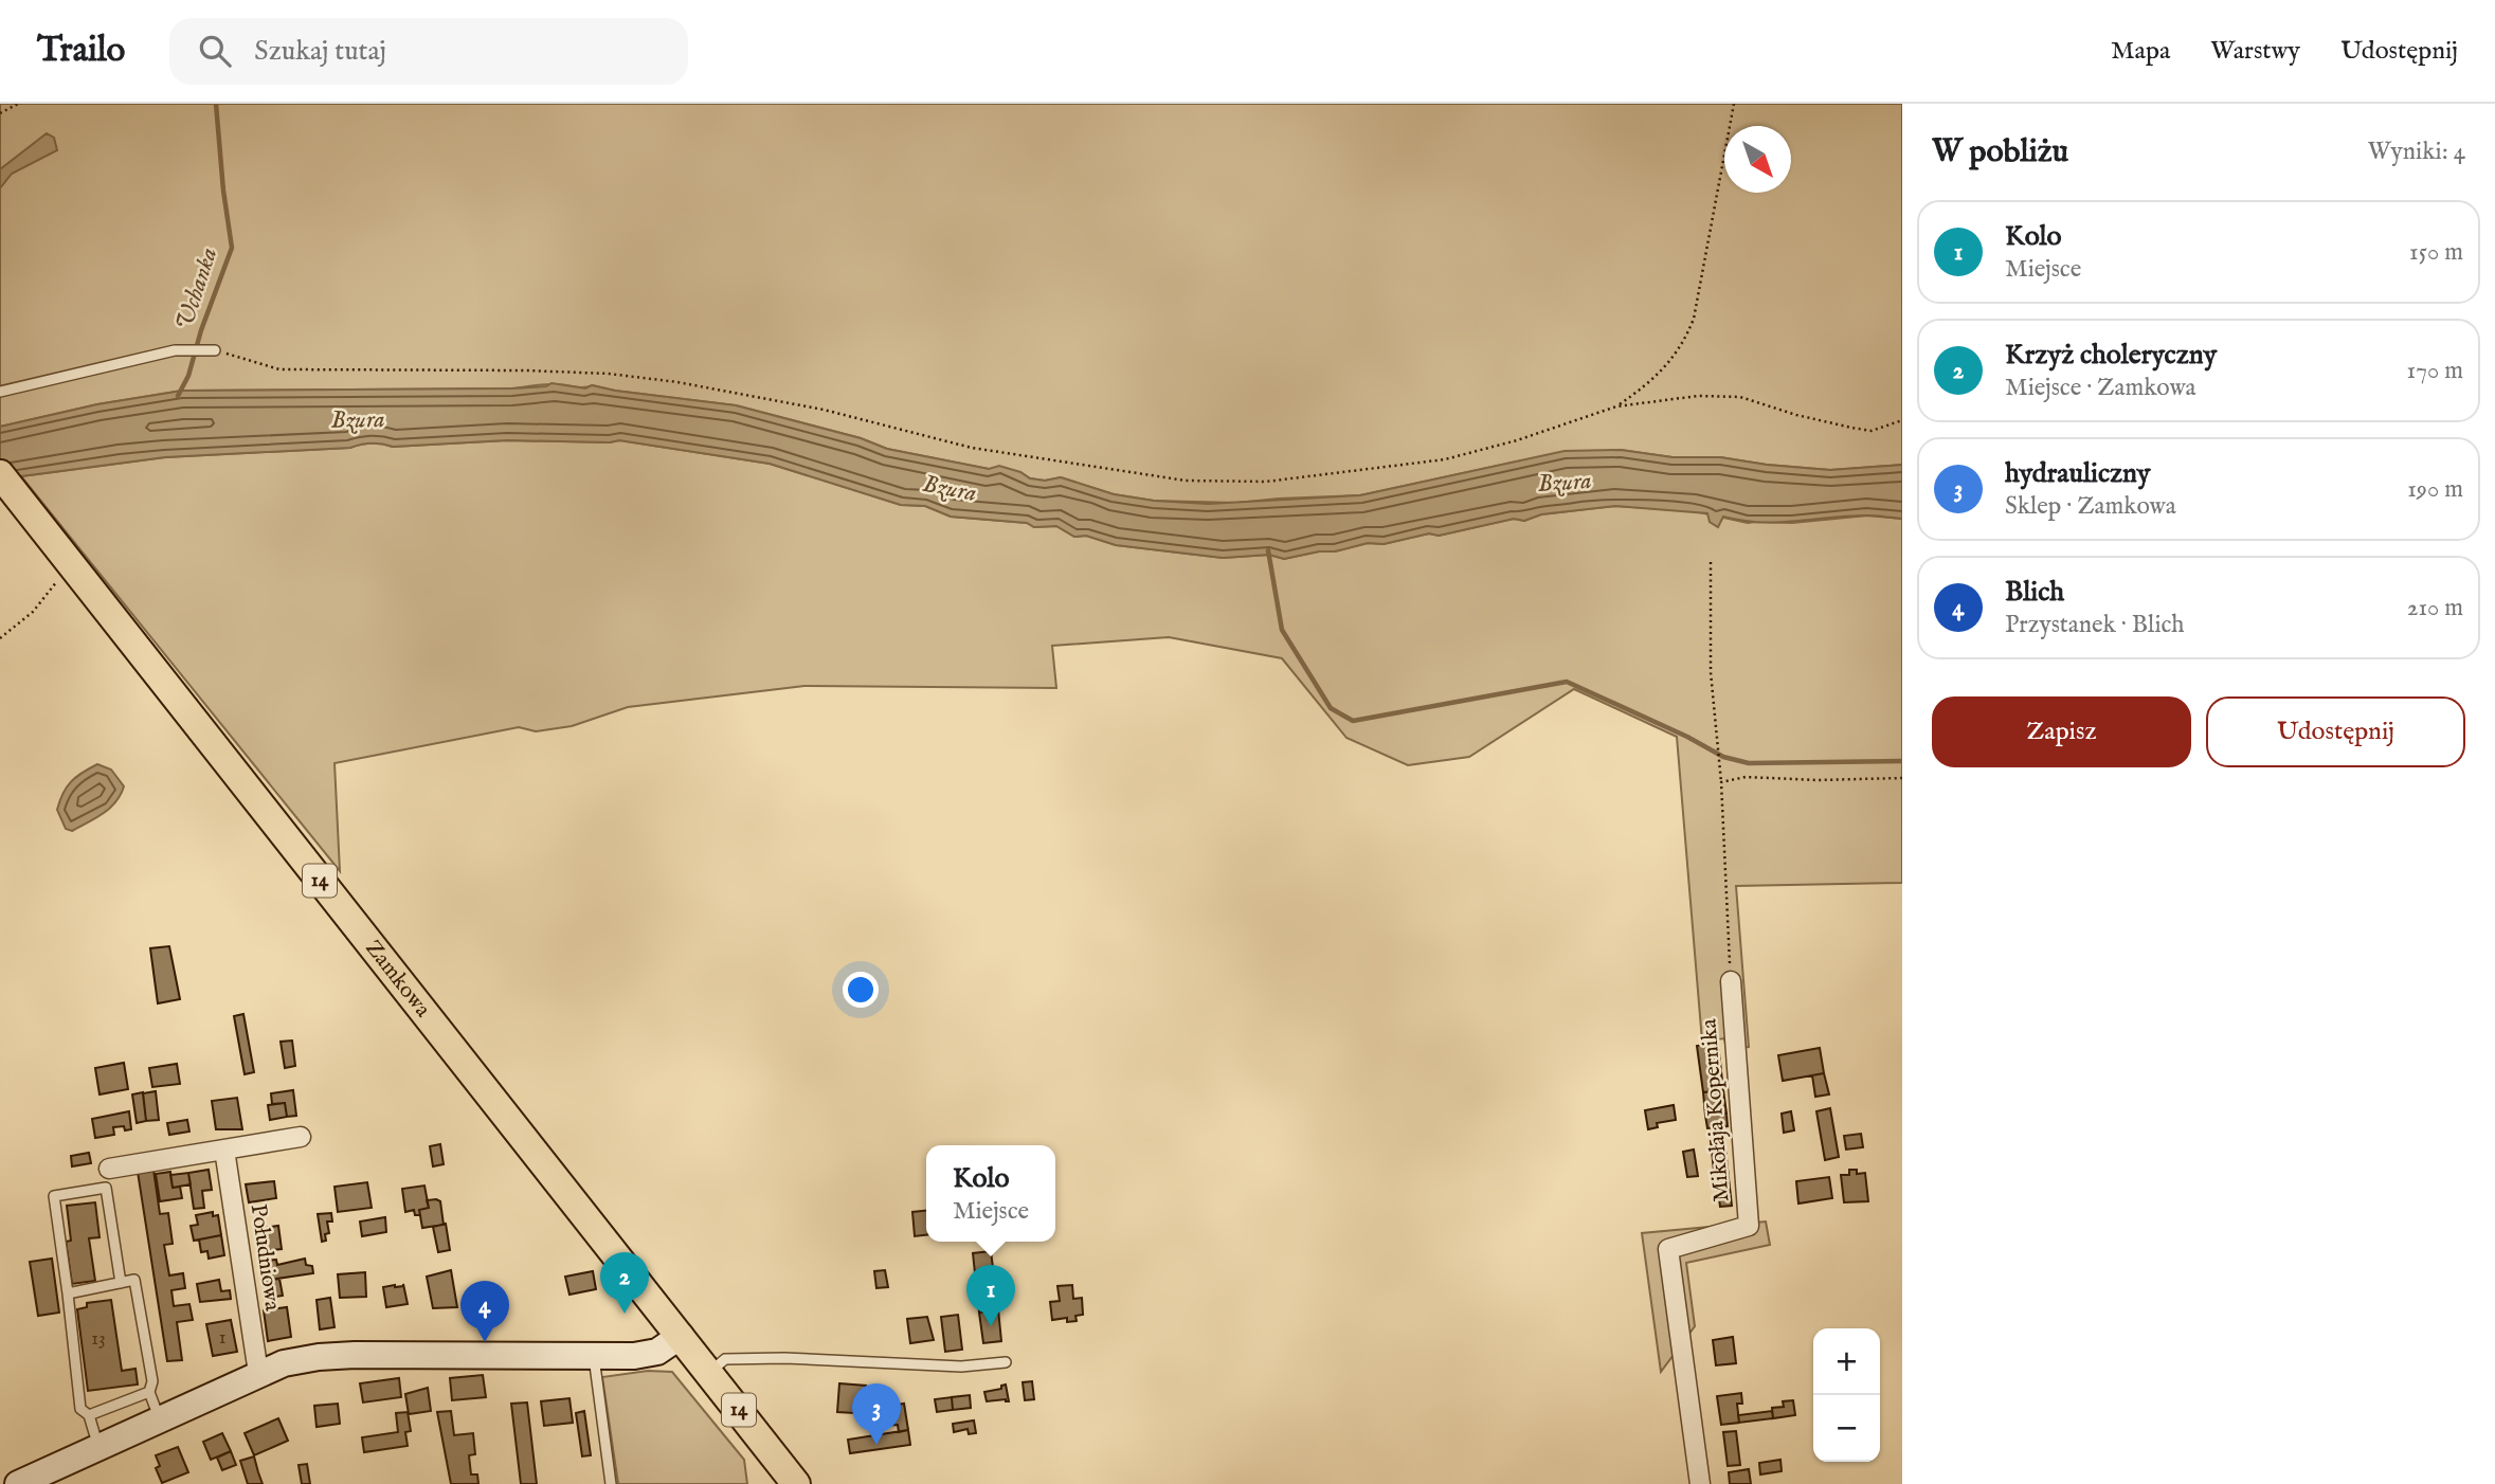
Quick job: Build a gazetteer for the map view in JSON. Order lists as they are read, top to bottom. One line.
{"streets":{"main road":["14","Zamkowa"],"street":["Mikołaja Kopernika","Południowa"]},"water":["Uchanka","Bzura"],"house_numbers":["1","13"],"north":"bottom right","page":{"header":"Trailo","search":"Szukaj tutaj","nav":["Mapa","Warstwy","Udostępnij"],"heading":["W pobliżu","Wyniki: 4"],"list":[{"mark":"1","name":"Kolo","note":"Miejsce","value":"150 m"},{"mark":"2","name":"Krzyż choleryczny","note":"Miejsce · Zamkowa","value":"170 m"},{"mark":"3","name":"hydrauliczny","note":"Sklep · Zamkowa","value":"190 m"},{"mark":"4","name":"Blich","note":"Przystanek · Blich","value":"210 m"}],"buttons":["Zapisz","Udostępnij"],"popup":["Kolo","Miejsce"],"pins":["2","1","4","3"],"map_buttons":["+","−"]}}
